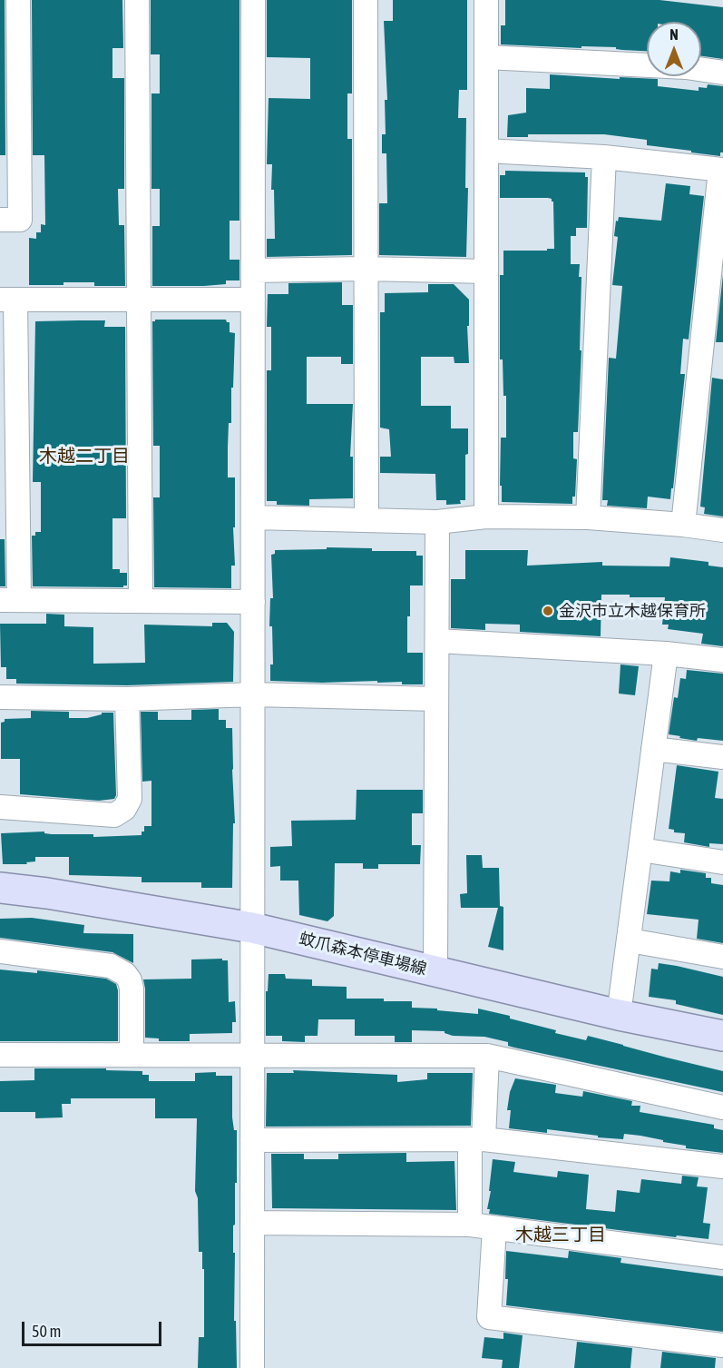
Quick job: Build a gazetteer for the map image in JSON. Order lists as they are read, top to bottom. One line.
{"streets":{"main road":["蚊爪森本停車場線"]},"districts":["木越二丁目","木越三丁目"],"places":["金沢市立木越保育所"],"scale_bar":"50 m","north":"top"}
